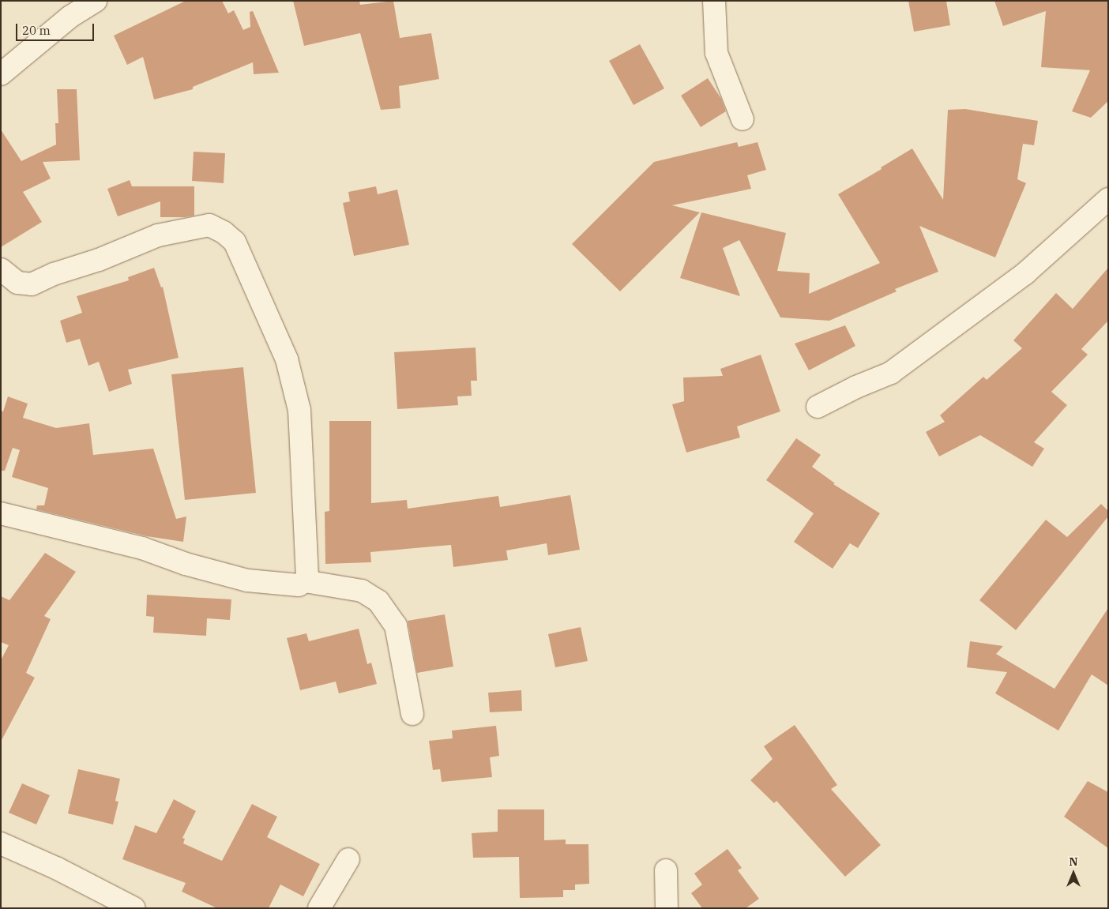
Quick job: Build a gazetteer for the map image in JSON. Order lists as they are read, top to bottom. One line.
{"scale_bar":"20 m","north":"top"}
